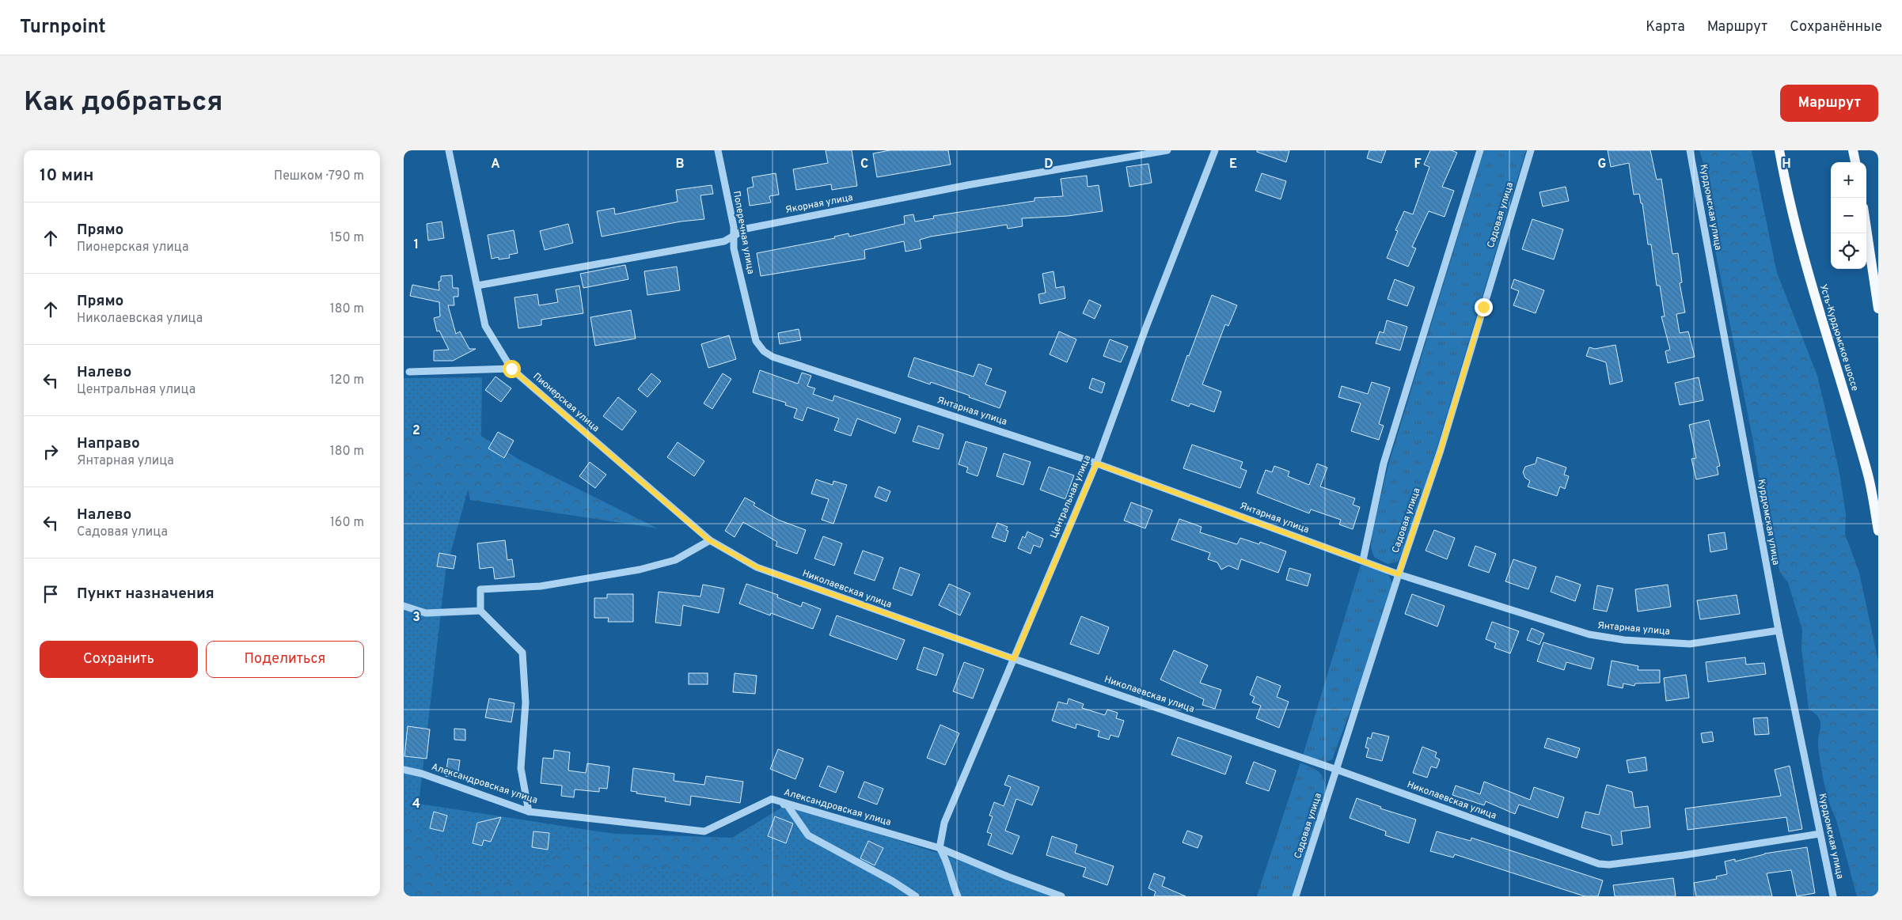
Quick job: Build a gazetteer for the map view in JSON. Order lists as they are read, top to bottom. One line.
{"streets":{"main road":["Усть-Курдюмское шоссе"],"street":["Якорная улица","Курдюмская улица","Садовая улица","Поперечная улица","Пионерская улица","Янтарная улица","Центральная улица","Николаевская улица","Александровская улица"]},"crossings":[["Якорная улица","Поперечная улица"],["Якорная улица","Пионерская улица"],["Курдюмская улица","Янтарная улица"],["Курдюмская улица","Николаевская улица"],["Садовая улица","Янтарная улица"],["Садовая улица","Николаевская улица"],["Поперечная улица","Янтарная улица"],["Пионерская улица","Николаевская улица"],["Янтарная улица","Центральная улица"],["Центральная улица","Николаевская улица"],["Центральная улица","Александровская улица"]],"page":{"header":"Turnpoint","nav":["Карта","Маршрут","Сохранённые"],"buttons":["Маршрут",["Сохранить","Поделиться"]],"title":"Как добраться","heading":["10 мин","Пешком · 790 m"],"map_buttons":["+","−"],"list":[["Прямо","Пионерская улица","150 m"],["Прямо","Николаевская улица","180 m"],["Налево","Центральная улица","120 m"],["Направо","Янтарная улица","180 m"],["Налево","Садовая улица","160 m"],"Пункт назначения"]},"grid":{"columns":["A","B","C","D","E","F","G","H"],"rows":["1","2","3","4"]}}
